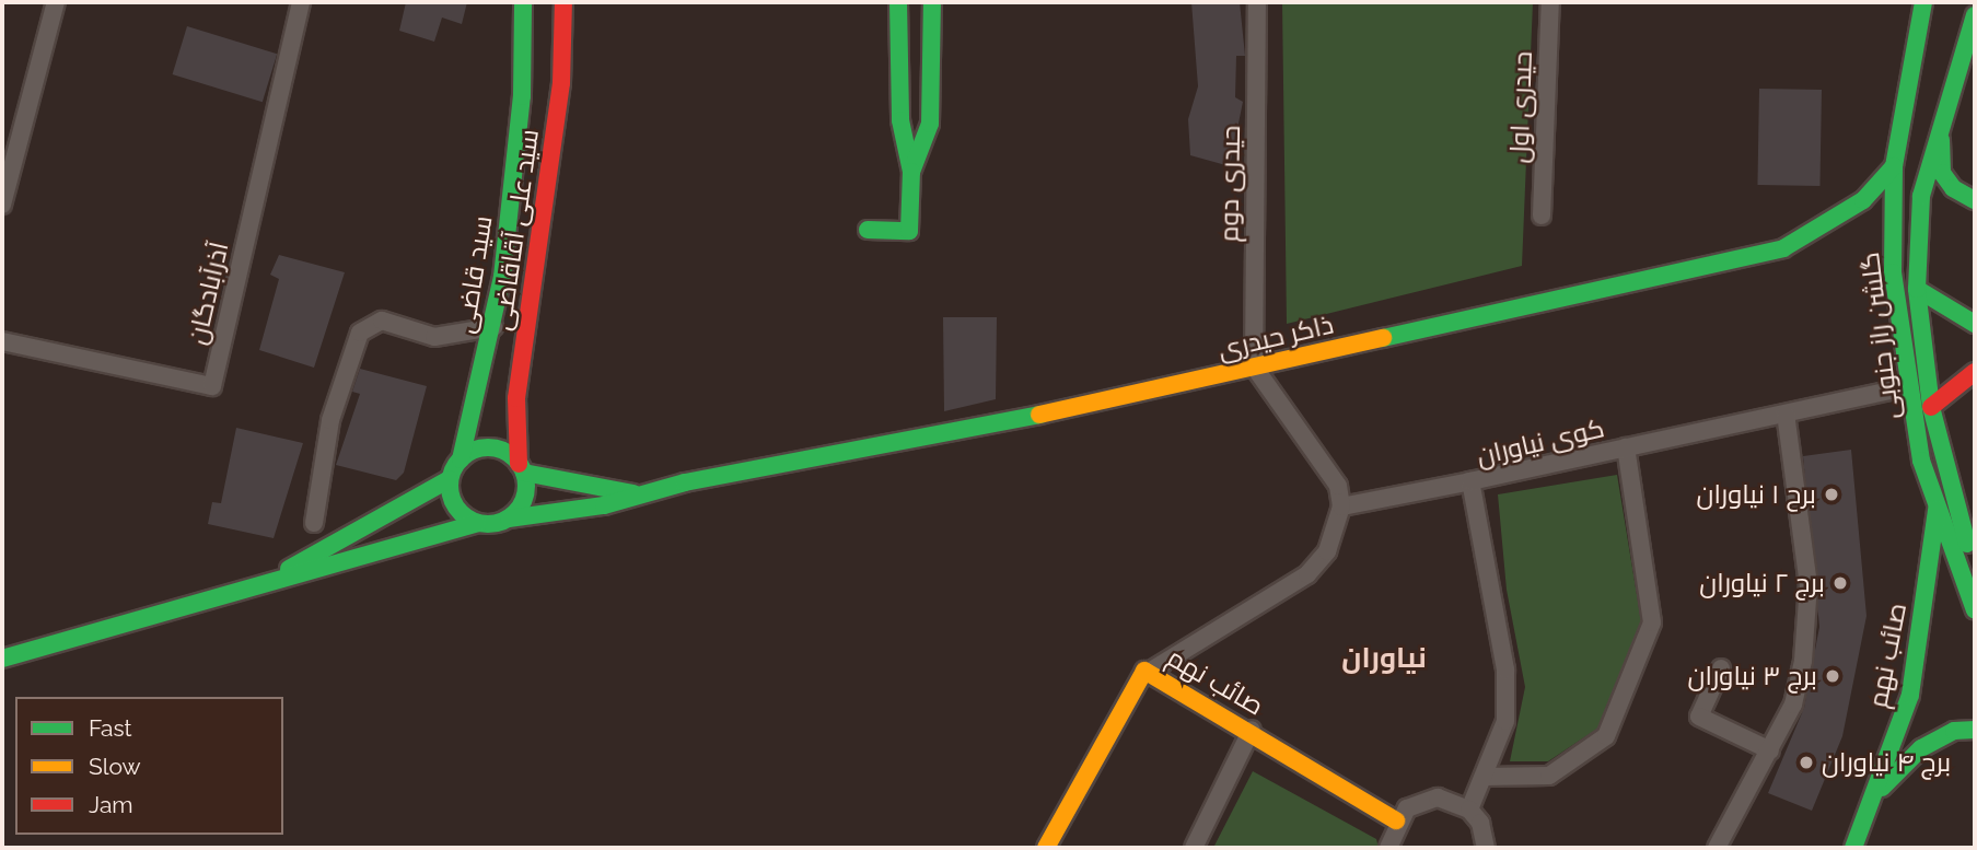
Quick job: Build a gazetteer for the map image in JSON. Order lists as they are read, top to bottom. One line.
{"streets":{"street":["حیدری اول","حیدری دوم","سید علی آقاقاضی","سید قاضی","آذرآبادگان","گلشن راز جنوبی","ذاکر حیدری","کوی نیاوران","صائب نهم"]},"crossings":[["حیدری دوم","ذاکر حیدری"],["سید علی آقاقاضی","سید قاضی"],["سید علی آقاقاضی","ذاکر حیدری"],["سید قاضی","ذاکر حیدری"],["گلشن راز جنوبی","ذاکر حیدری"],["گلشن راز جنوبی","کوی نیاوران"],["گلشن راز جنوبی","صائب نهم"]],"districts":["نیاوران"],"places":["برح ۱ نیاوران","برج ۲ نیاوران","برج ۳ نیاوران","برج ۴ نیاوران"],"legend":["Fast","Slow","Jam"]}
